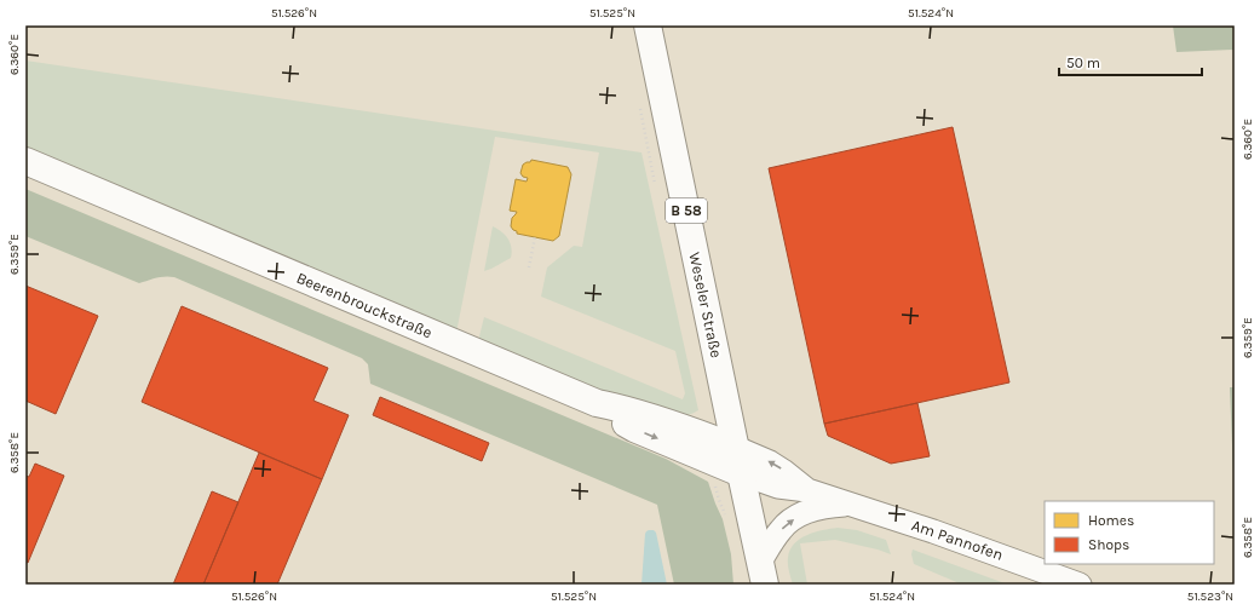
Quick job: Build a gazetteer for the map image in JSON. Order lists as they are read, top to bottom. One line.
{"streets":{"main road":["B 58","Beerenbrouckstraße","Weseler Straße"],"street":["Am Pannofen"]},"crossings":[["Beerenbrouckstraße","Weseler Straße"],["Beerenbrouckstraße","Am Pannofen"],["Weseler Straße","Am Pannofen"]],"legend":["Homes","Shops"],"scale_bar":"50 m","coordinates":["51.526°N","51.525°N","51.524°N","6.360°E","6.359°E","6.358°E","51.523°N"]}
